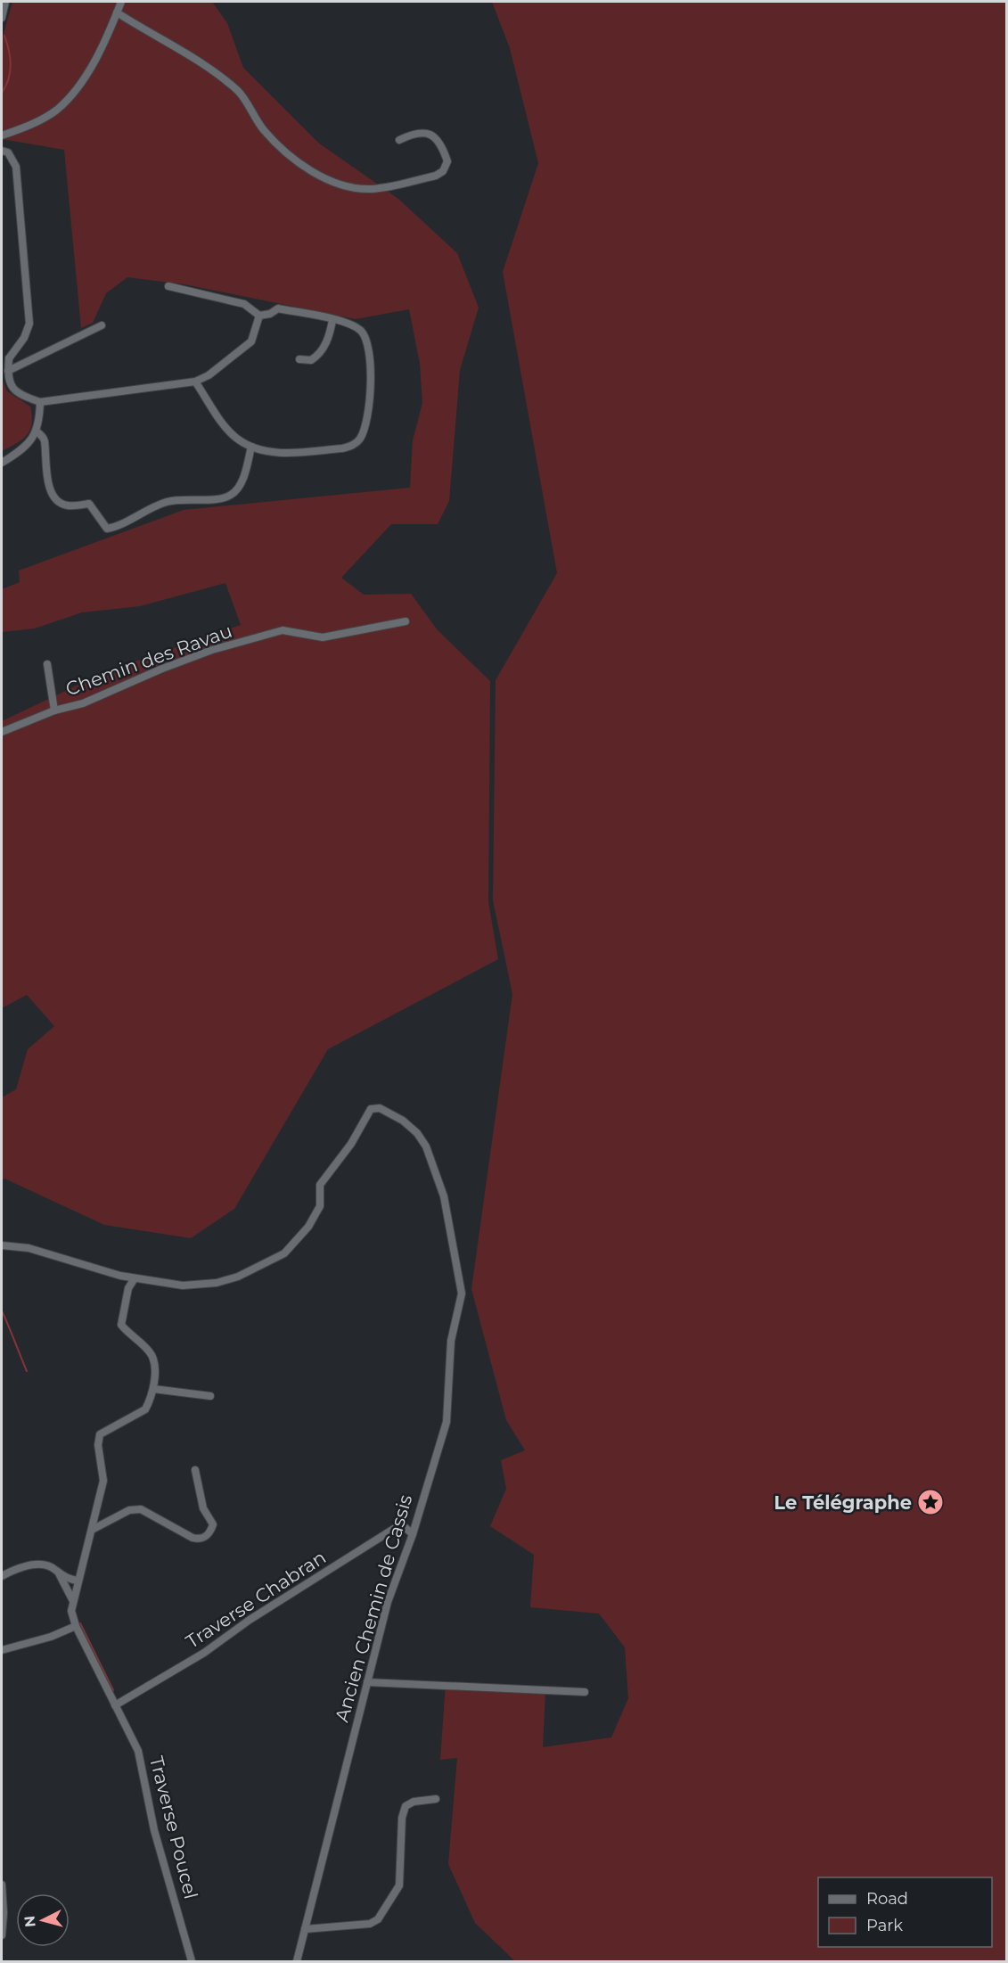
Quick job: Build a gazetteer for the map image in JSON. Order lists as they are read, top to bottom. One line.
{"streets":{"street":["Chemin des Ravau","Traverse Chabran","Ancien Chemin de Cassis","Traverse Poucel"]},"crossings":[["Traverse Chabran","Ancien Chemin de Cassis"],["Traverse Chabran","Traverse Poucel"]],"places":{"place":["Le Télégraphe"]},"legend":["Road","Park"],"north":"left"}
